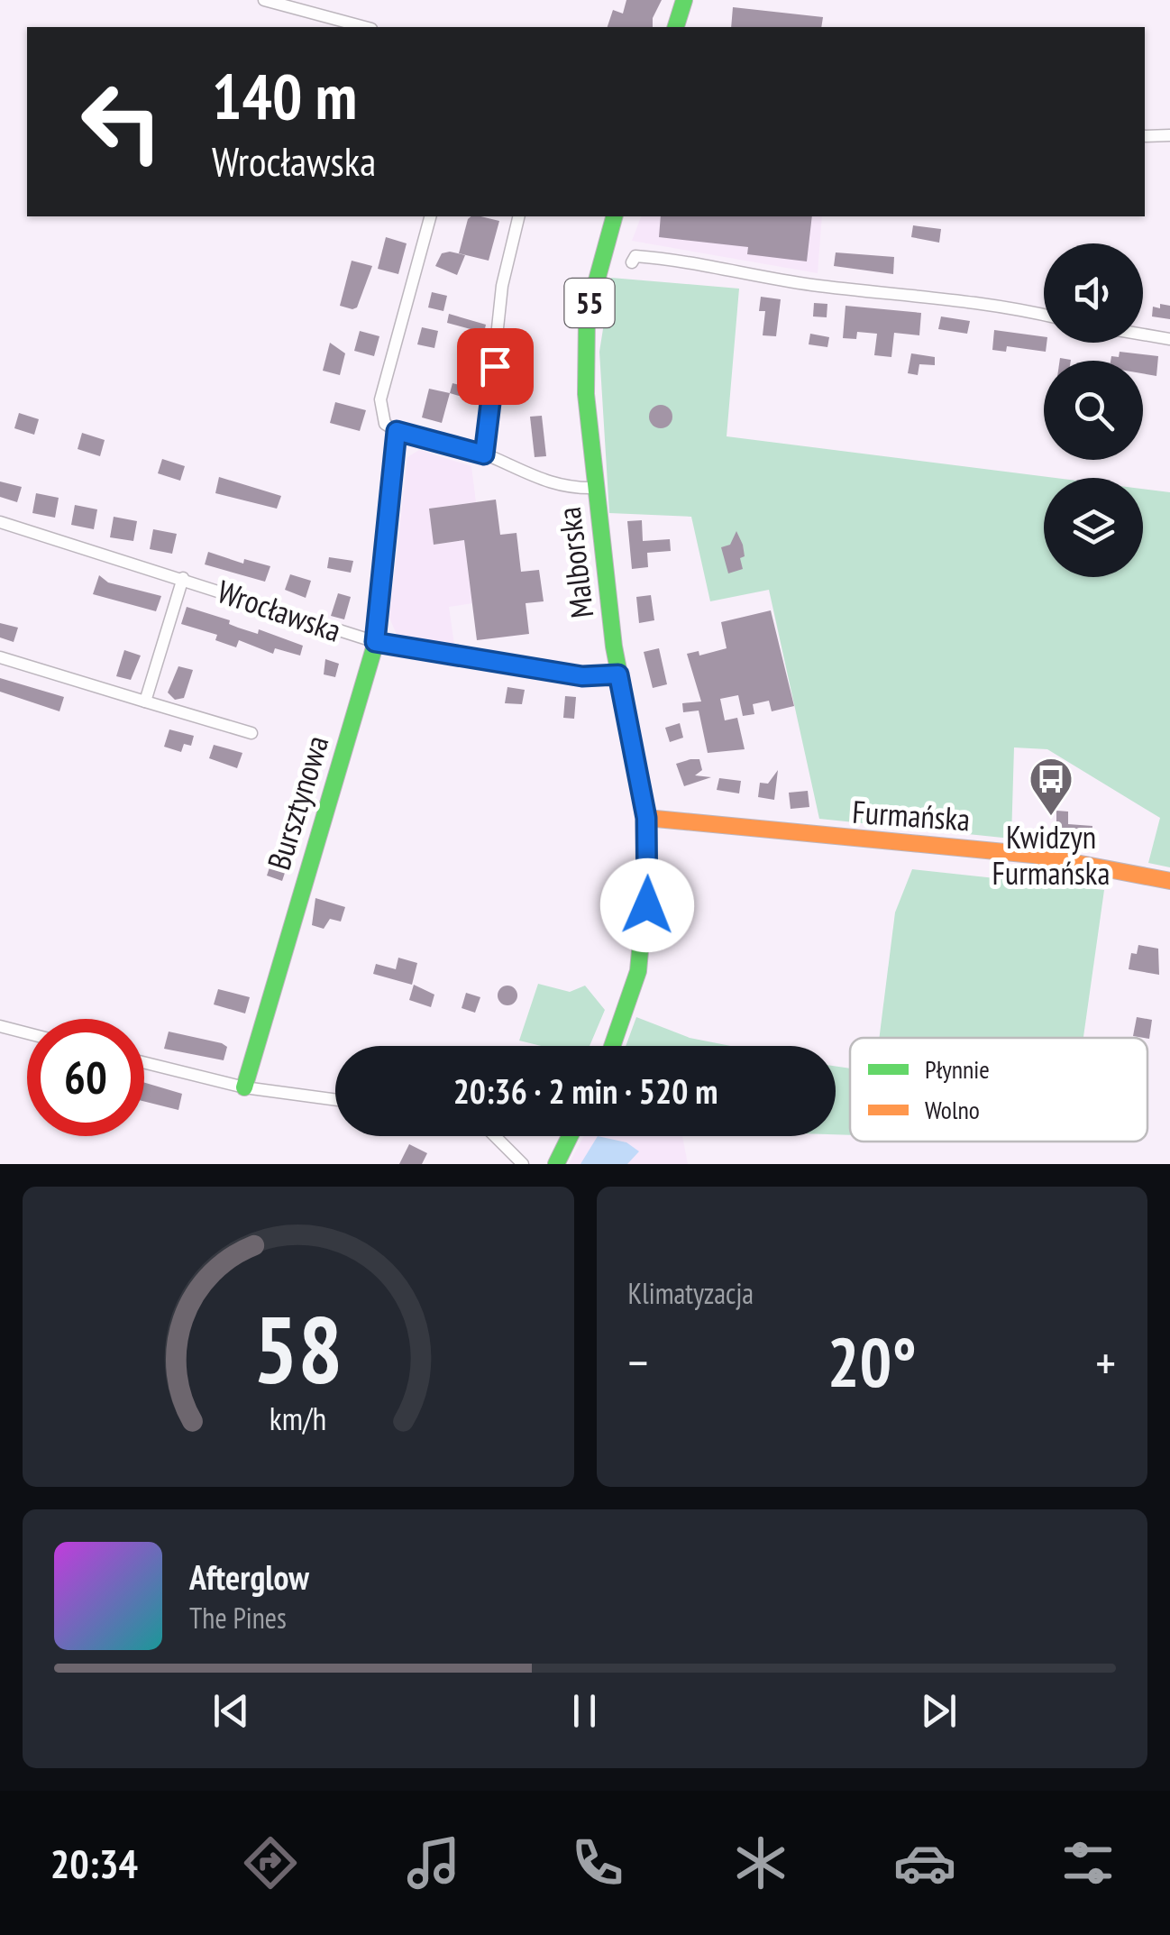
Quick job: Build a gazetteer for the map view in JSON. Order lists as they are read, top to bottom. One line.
{"streets":{"street":["55","Malborska","Wrocławska","Bursztynowa","Furmańska"]},"crossings":[["Malborska","Wrocławska"],["Malborska","Furmańska"],["Wrocławska","Bursztynowa"]],"places":{"bus stop":["Kwidzyn Furmańska"]},"legend":["Płynnie","Wolno"],"page":{"turn":["140 m","Wrocławska"],"limit":"60","trip":"20:36 · 2 min · 520 m","tile":"Klimatyzacja","heat":["−","20°","+"],"song":["Afterglow","The Pines"],"tabs":"20:34","gauge":["58","km/h"]}}
